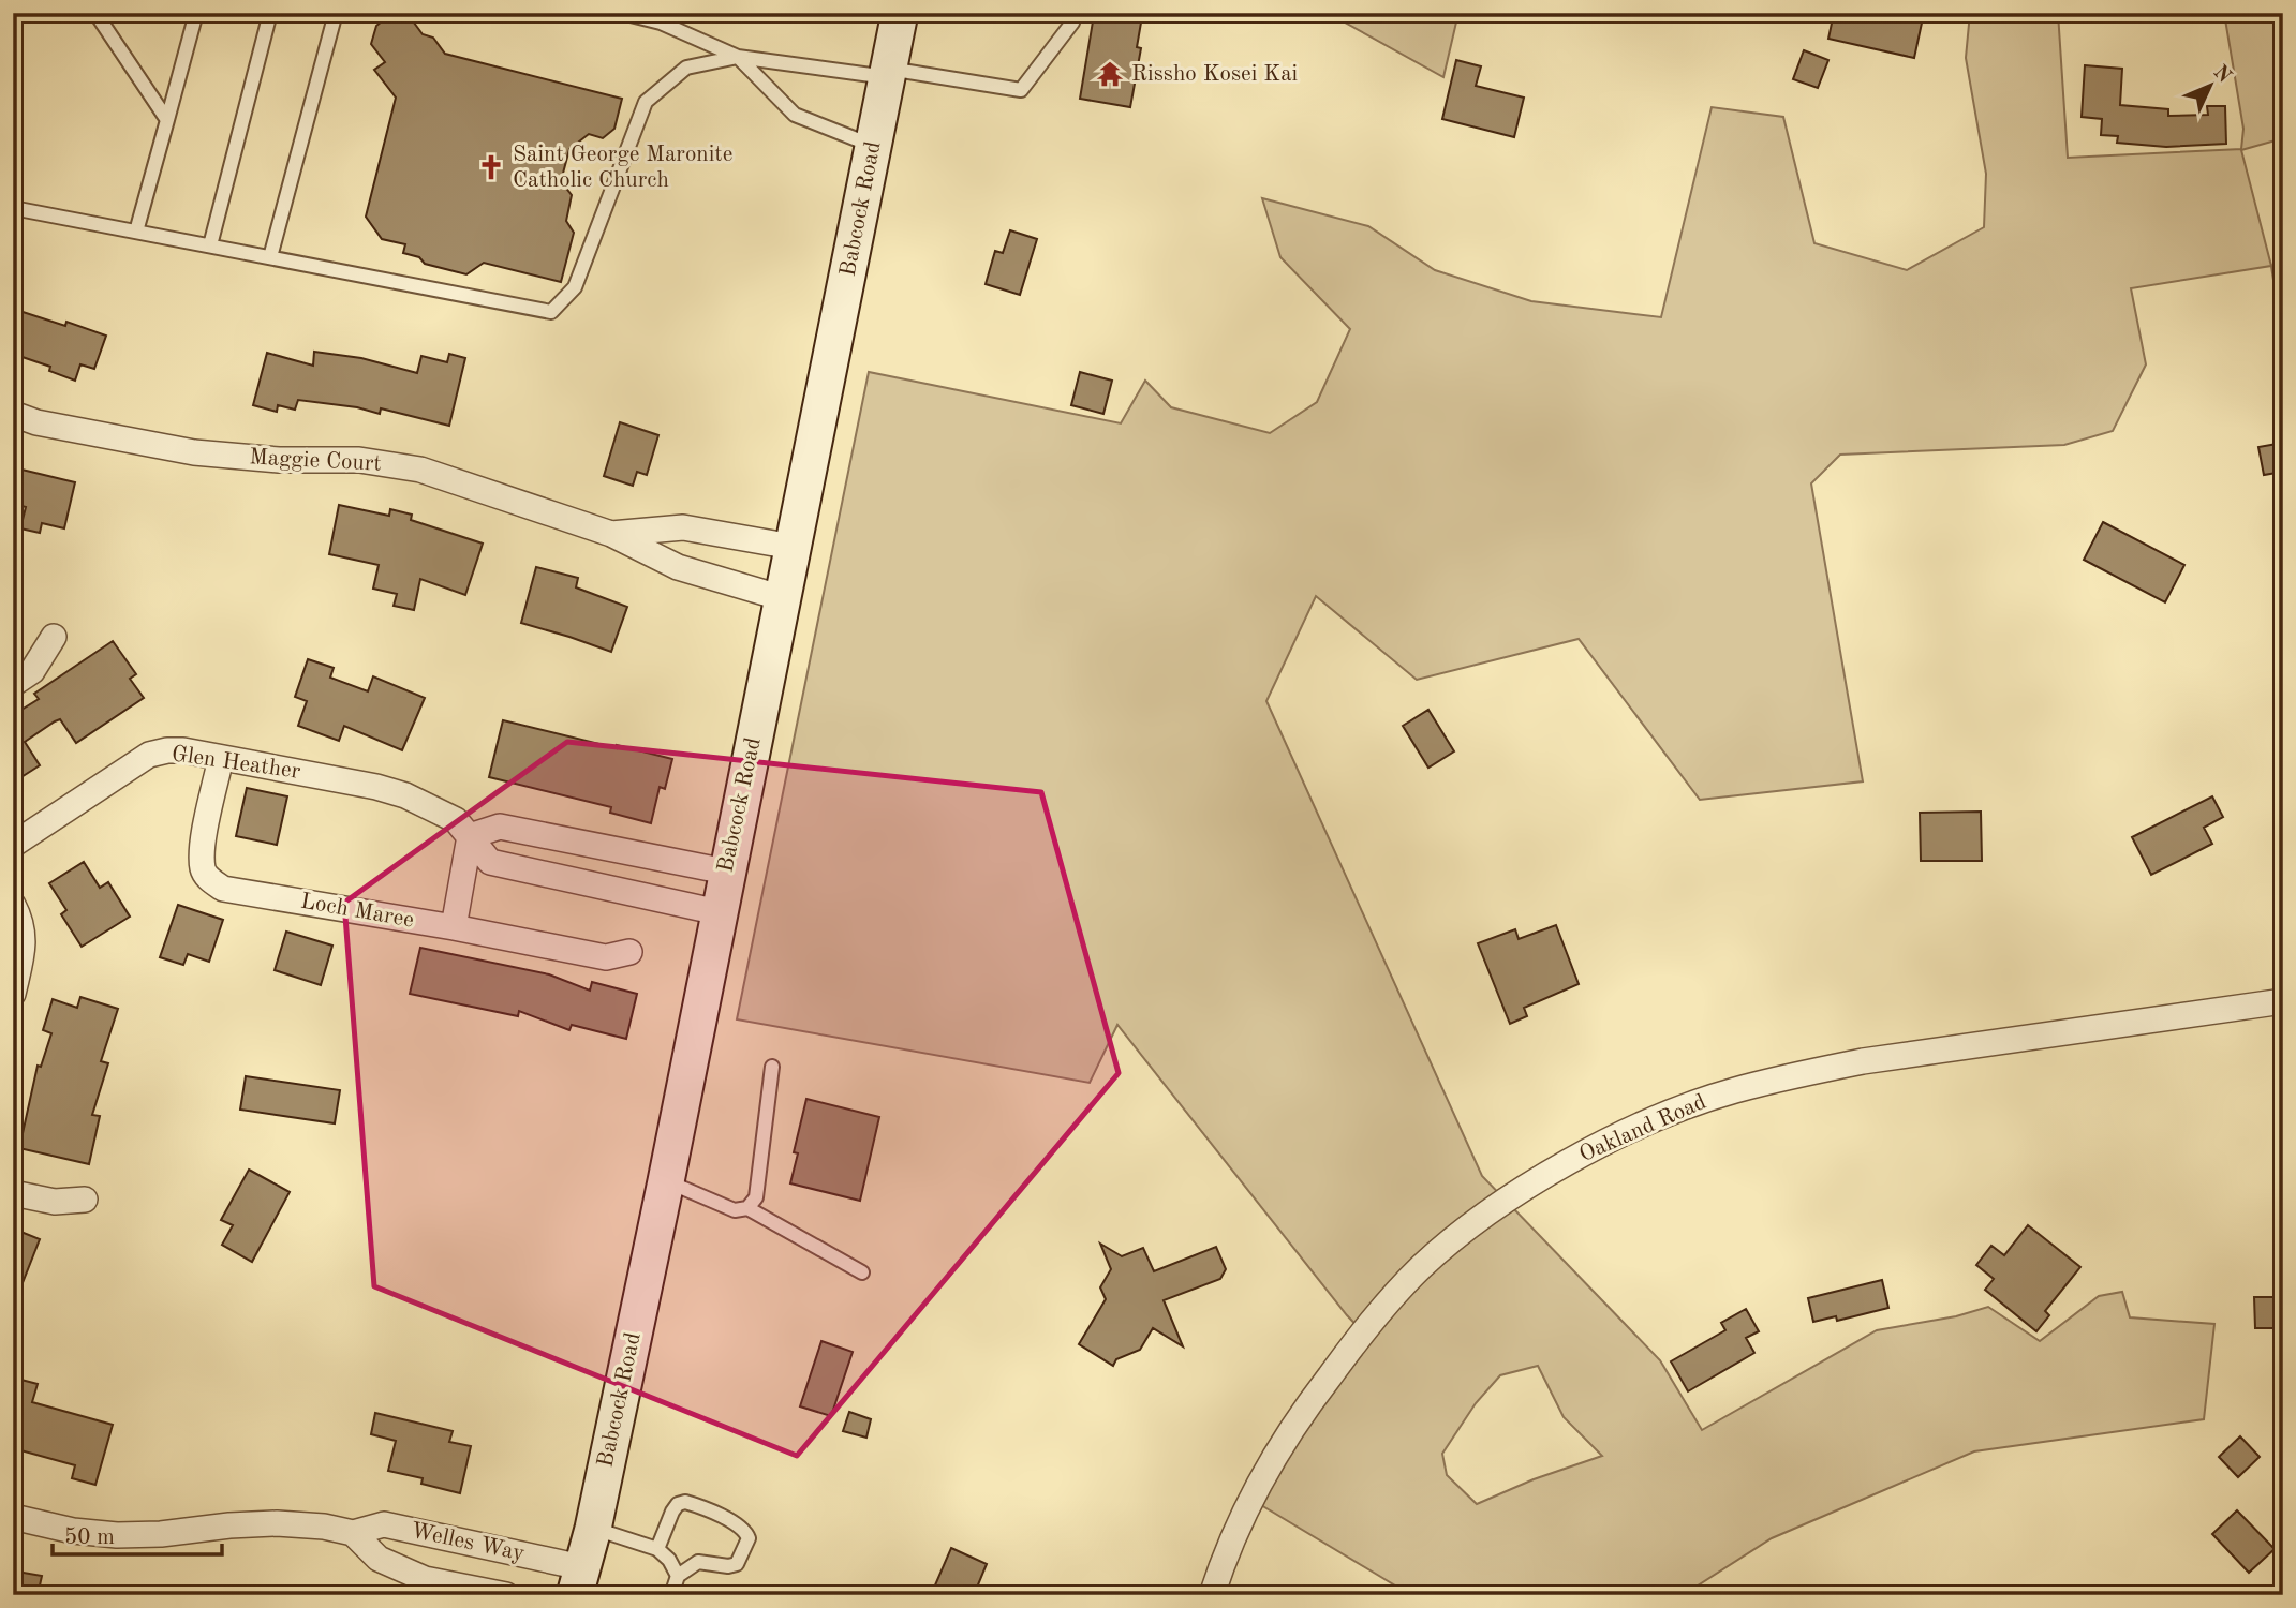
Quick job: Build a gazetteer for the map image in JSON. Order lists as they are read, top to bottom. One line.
{"streets":{"main road":["Babcock Road"],"street":["Maggie Court","Glen Heather","Loch Maree","Oakland Road","Welles Way"]},"crossings":[["Babcock Road","Maggie Court"],["Babcock Road","Glen Heather"],["Babcock Road","Welles Way"],["Glen Heather","Loch Maree"]],"places":{"temple":["Rissho Kosei Kai"],"church":["Saint George Maronite Catholic Church"]},"scale_bar":"50 m","north":"top right"}
